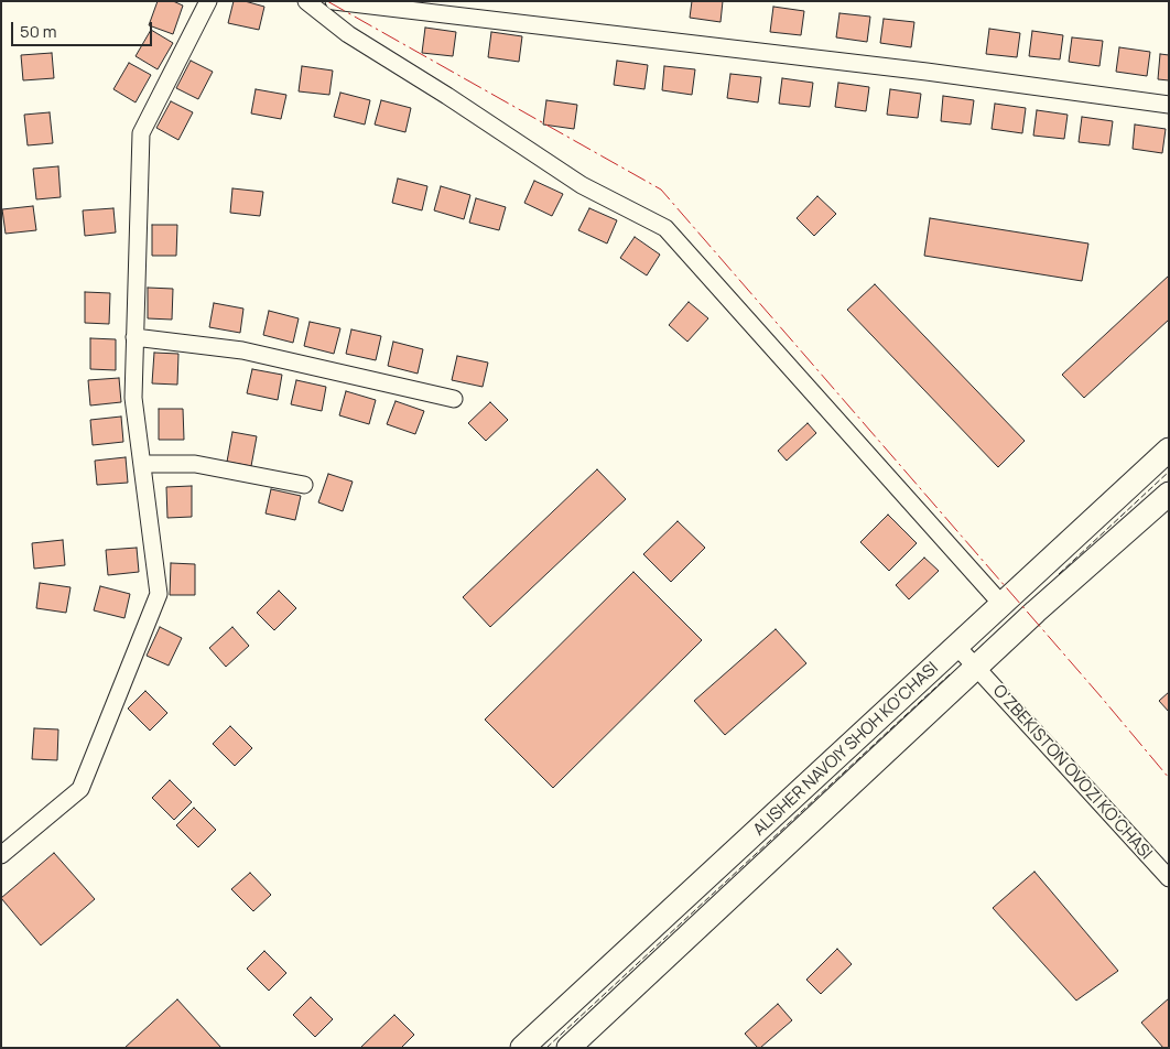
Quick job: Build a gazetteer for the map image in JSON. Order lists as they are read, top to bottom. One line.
{"streets":{"main road":["ALISHER NAVOIY SHOH KO'CHASI"],"street":["O'ZBEKISTON OVOZI KO'CHASI"]},"crossings":[["ALISHER NAVOIY SHOH KO'CHASI","O'ZBEKISTON OVOZI KO'CHASI"]],"scale_bar":"50 m"}
